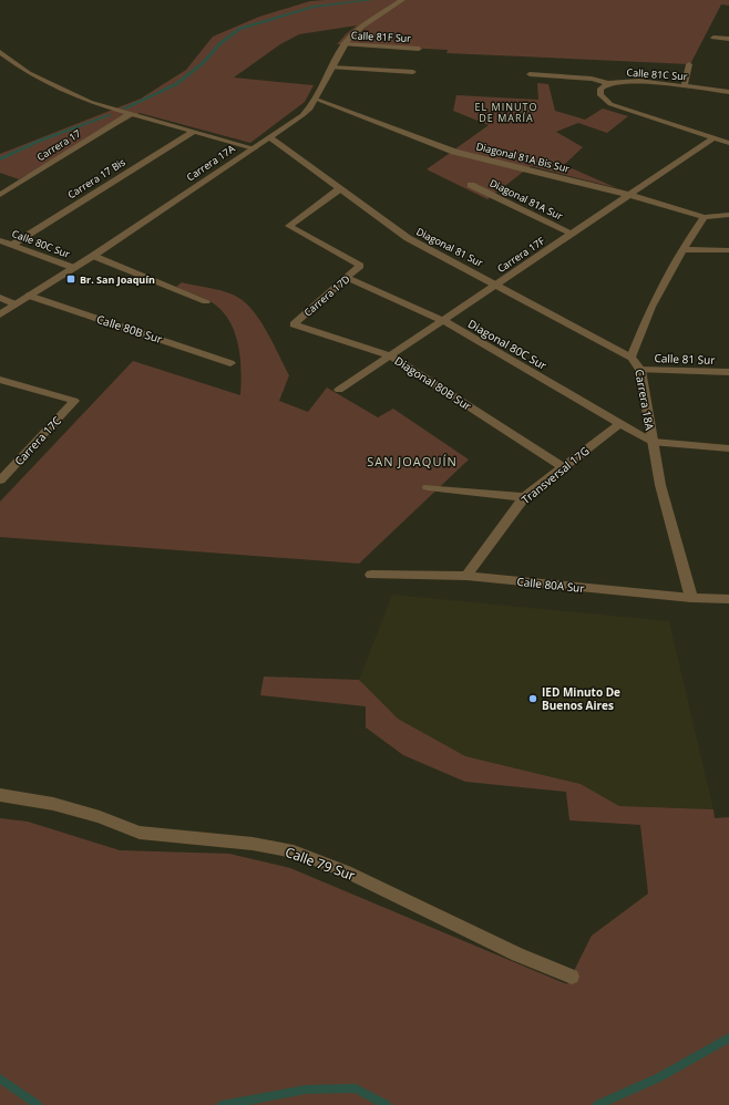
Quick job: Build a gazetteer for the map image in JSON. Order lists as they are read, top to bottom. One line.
{"streets":{"street":["Calle 81F Sur","Calle 81C Sur","Carrera 17","Diagonal 81A Bis Sur","Carrera 17A","Carrera 17 Bis","Diagonal 81A Sur","Calle 80C Sur","Diagonal 81 Sur","Carrera 17F","Carrera 17D","Calle 80B Sur","Diagonal 80C Sur","Calle 81 Sur","Diagonal 80B Sur","Carrera 18A","Carrera 17C","Transversal 17G","Calle 80A Sur","Calle 79 Sur"]},"crossings":[["Calle 81F Sur","Carrera 17A"],["Diagonal 81A Bis Sur","Carrera 17A"],["Diagonal 81A Bis Sur","Carrera 17F"],["Diagonal 81A Bis Sur","Carrera 18A"],["Carrera 17A","Calle 80C Sur"],["Carrera 17A","Diagonal 81 Sur"],["Carrera 17A","Calle 80B Sur"],["Carrera 17 Bis","Calle 80C Sur"],["Diagonal 81A Sur","Carrera 17F"],["Diagonal 81 Sur","Carrera 17F"],["Diagonal 81 Sur","Carrera 17D"],["Diagonal 81 Sur","Carrera 18A"],["Carrera 17F","Diagonal 80C Sur"],["Carrera 17F","Diagonal 80B Sur"],["Carrera 17D","Diagonal 80C Sur"],["Carrera 17D","Diagonal 80B Sur"],["Diagonal 80C Sur","Carrera 18A"],["Diagonal 80C Sur","Transversal 17G"],["Calle 81 Sur","Carrera 18A"],["Diagonal 80B Sur","Transversal 17G"],["Carrera 18A","Calle 80A Sur"],["Transversal 17G","Calle 80A Sur"]],"districts":["EL MINUTO DE MARÍA","SAN JOAQUÍN"],"places":{"transit":["Br. San Joaquín"],"other":["IED Minuto De Buenos Aires"]}}
